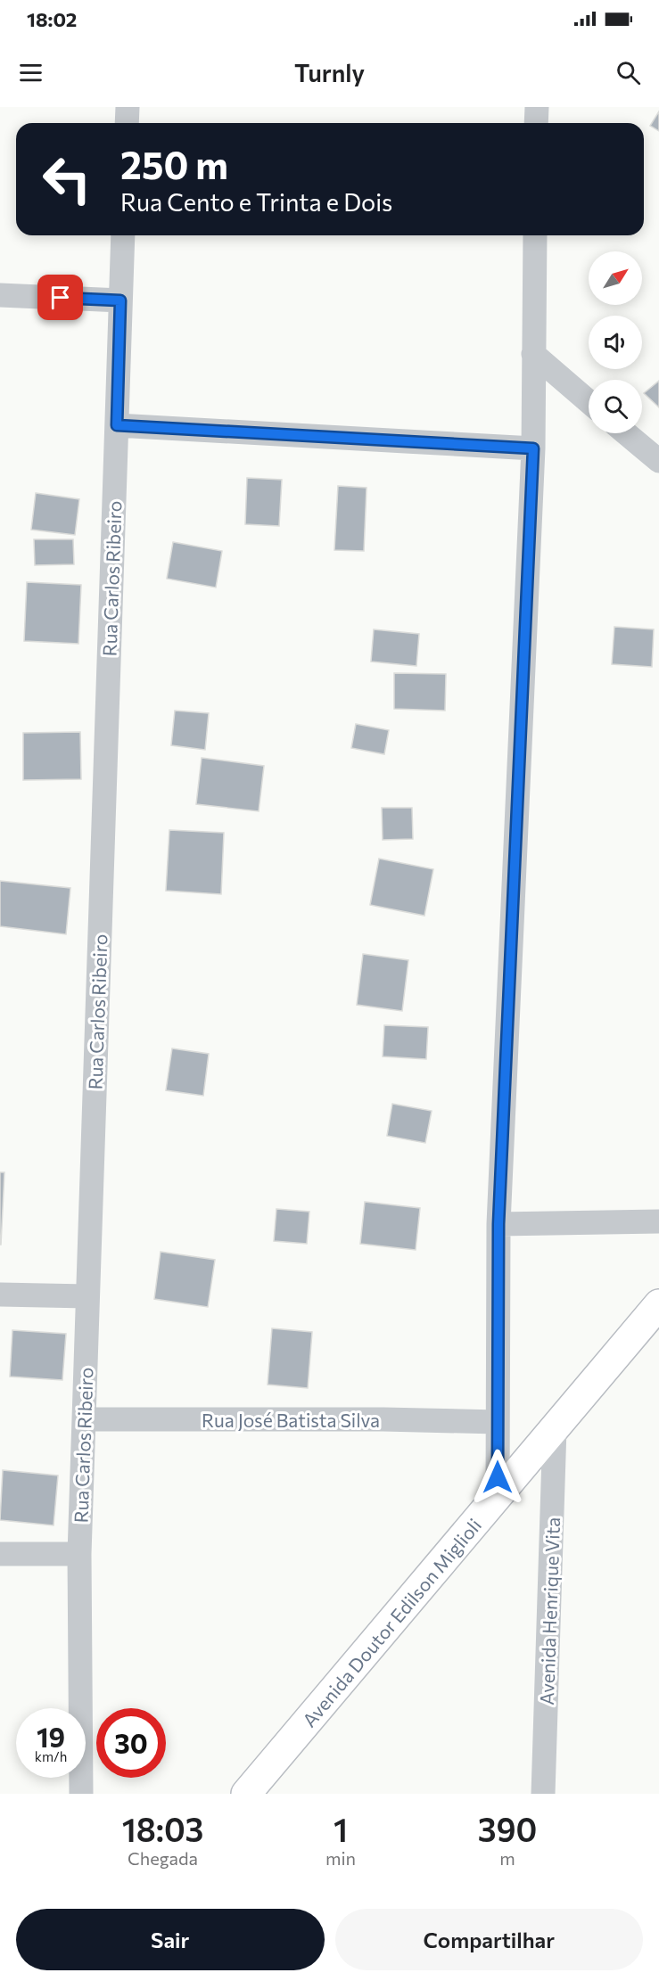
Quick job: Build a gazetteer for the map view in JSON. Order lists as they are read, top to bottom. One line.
{"streets":{"street":["Rua Carlos Ribeiro","Rua José Batista Silva","Avenida Henrique Vita","Avenida Doutor Edilson Miglioli"]},"crossings":[["Rua Carlos Ribeiro","Rua José Batista Silva"],["Avenida Henrique Vita","Avenida Doutor Edilson Miglioli"]],"north":"top right","page":{"status":"18:02","header":"Turnly","turn":["250 m","Rua Cento e Trinta e Dois"],"speed":"19 km/h","limit":"30","eta":["18:03","Chegada","1","min","390","m"],"buttons":["Sair","Compartilhar"]}}
